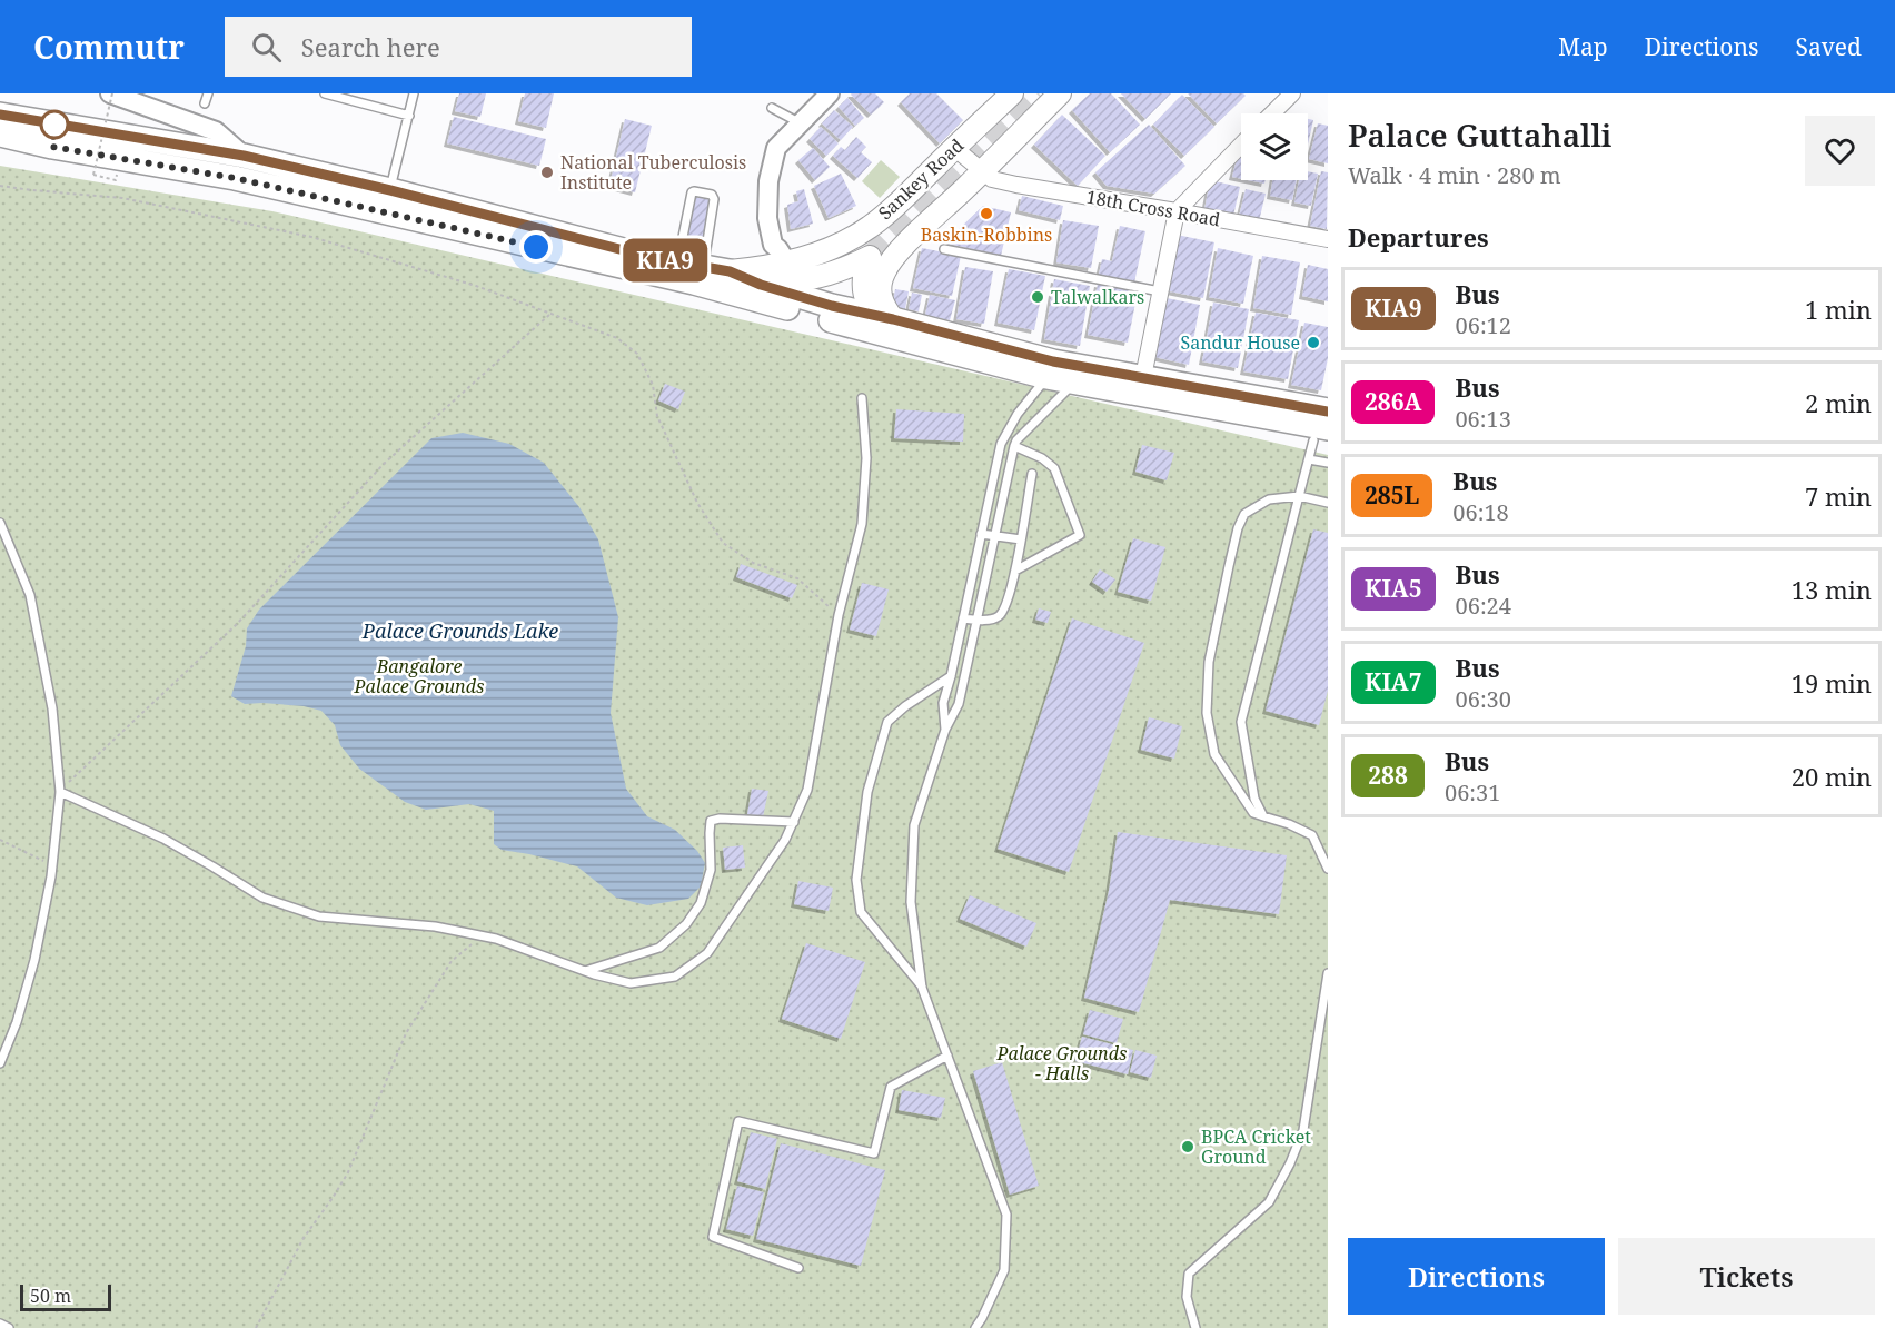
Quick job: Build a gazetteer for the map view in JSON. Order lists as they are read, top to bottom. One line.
{"streets":{"main road":["Sankey Road"],"street":["18th Cross Road"]},"crossings":[["Sankey Road","18th Cross Road"]],"water":["Palace Grounds Lake"],"parks":["Bangalore Palace Grounds","Palace Grounds - Halls"],"places":["National Tuberculosis Institute","Baskin-Robbins","Talwalkars","Sandur House","BPCA Cricket Ground"],"lines":["bus line KIA9"],"scale_bar":"50 m","page":{"header":"Commutr","search":"Search here","nav":["Map","Directions","Saved"],"on_map":"KIA9","heading":[["Palace Guttahalli","Walk · 4 min · 280 m"],"Departures"],"list":[{"mark":"KIA9","name":"Bus","note":"06:12","value":"1 min"},{"mark":"286A","name":"Bus","note":"06:13","value":"2 min"},{"mark":"285L","name":"Bus","note":"06:18","value":"7 min"},{"mark":"KIA5","name":"Bus","note":"06:24","value":"13 min"},{"mark":"KIA7","name":"Bus","note":"06:30","value":"19 min"},{"mark":"288","name":"Bus","note":"06:31","value":"20 min"}],"buttons":["Directions","Tickets"],"scale":"50 m"}}
